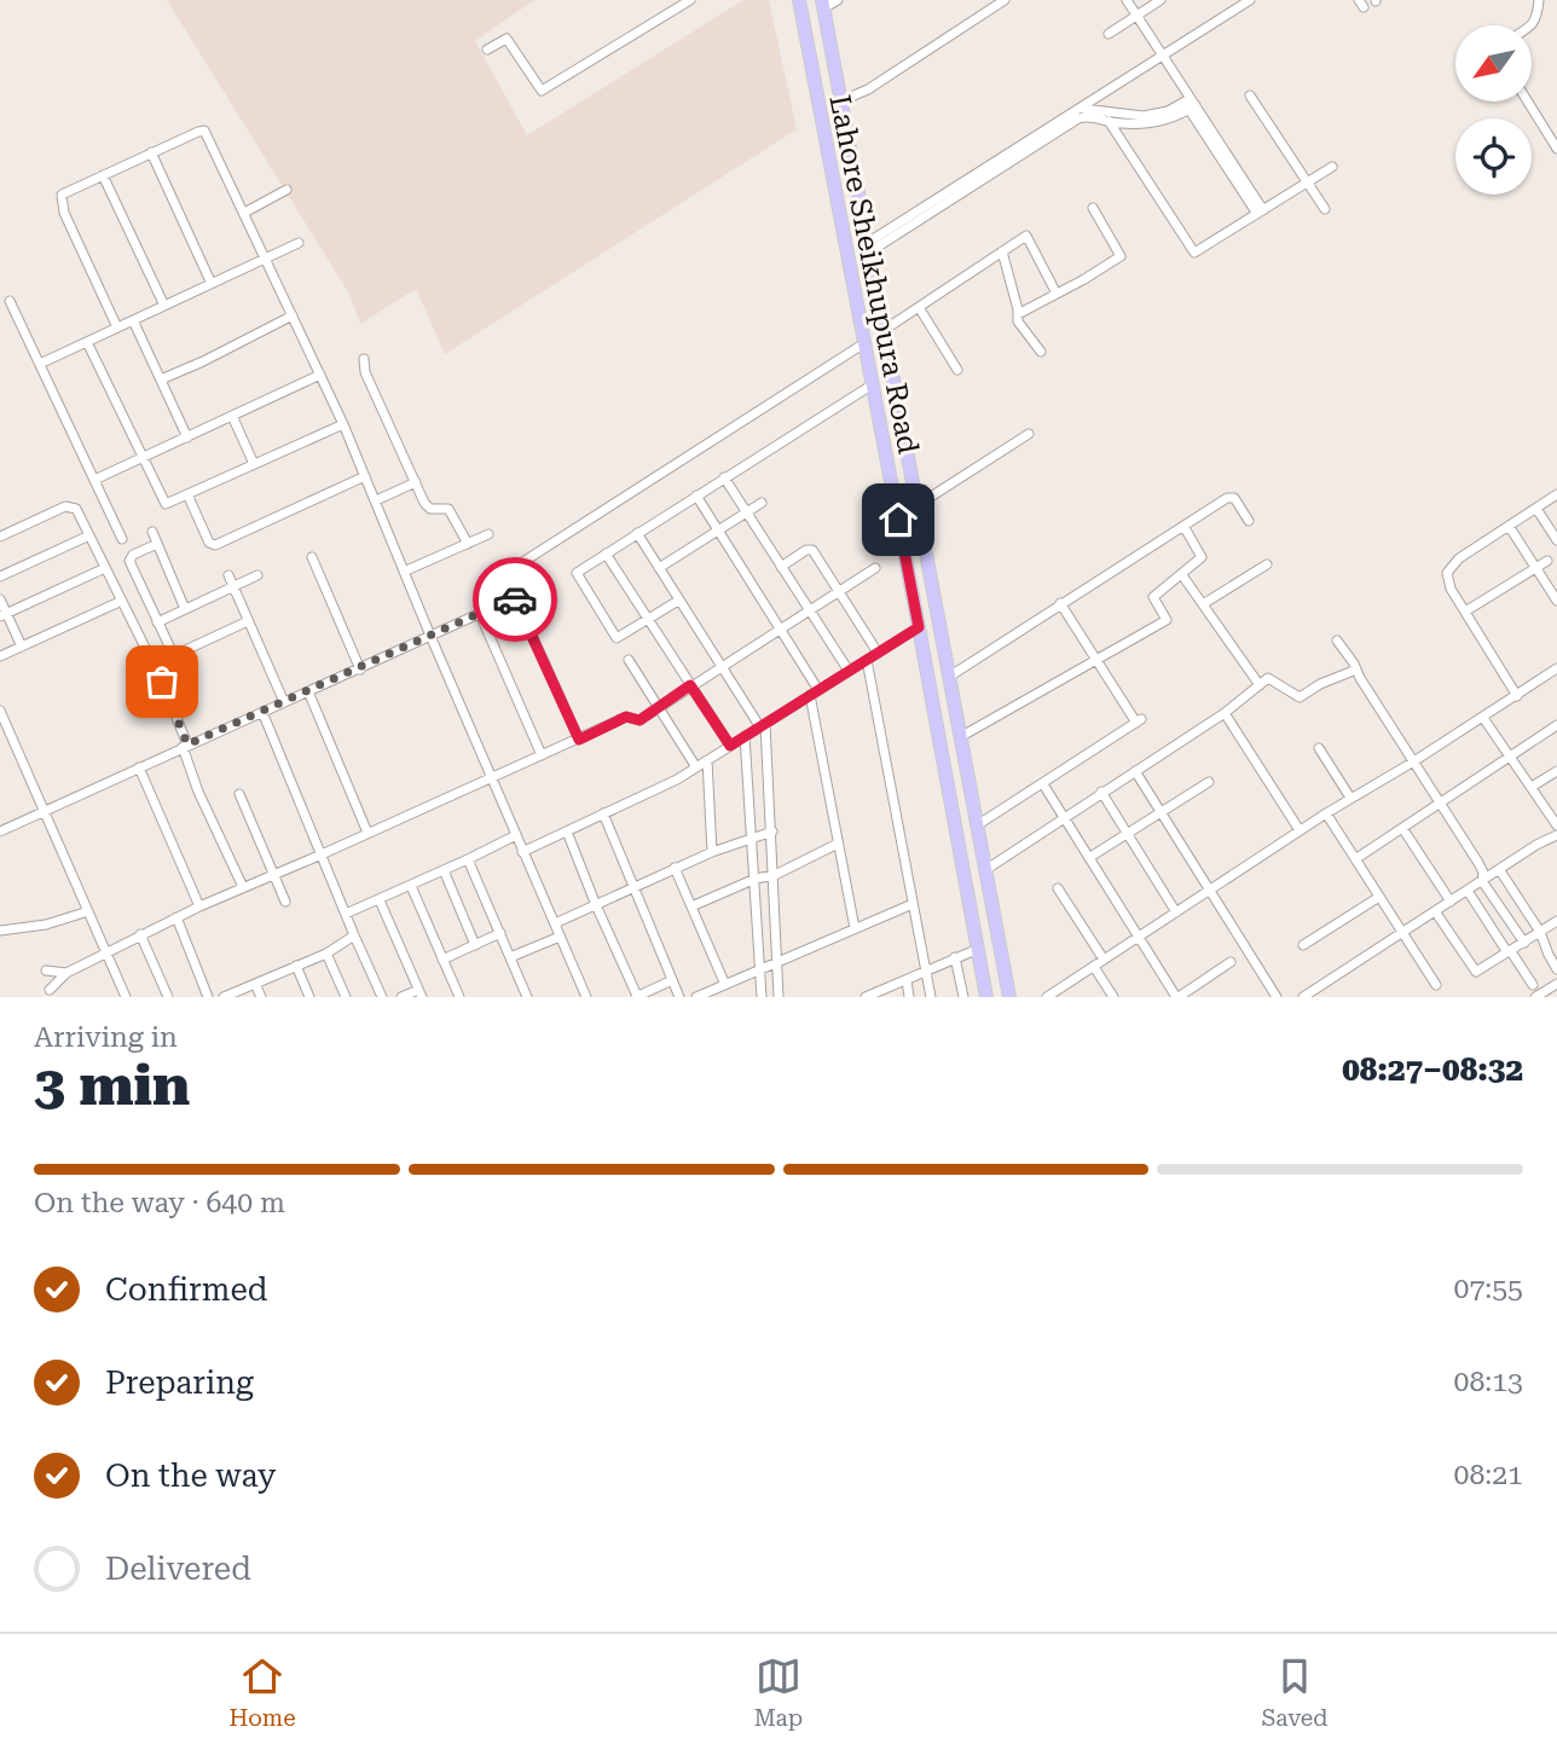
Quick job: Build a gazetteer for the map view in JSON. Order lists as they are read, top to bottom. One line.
{"streets":{"highway":["Lahore Sheikhupura Road"]},"north":"bottom left","page":{"heading":["3 min","Arriving in","08:27–08:32"],"bar":"On the way · 640 m","list":[["Confirmed","07:55"],["Preparing","08:13"],["On the way","08:21"],"Delivered"],"tabs":["Home","Map","Saved"]}}
